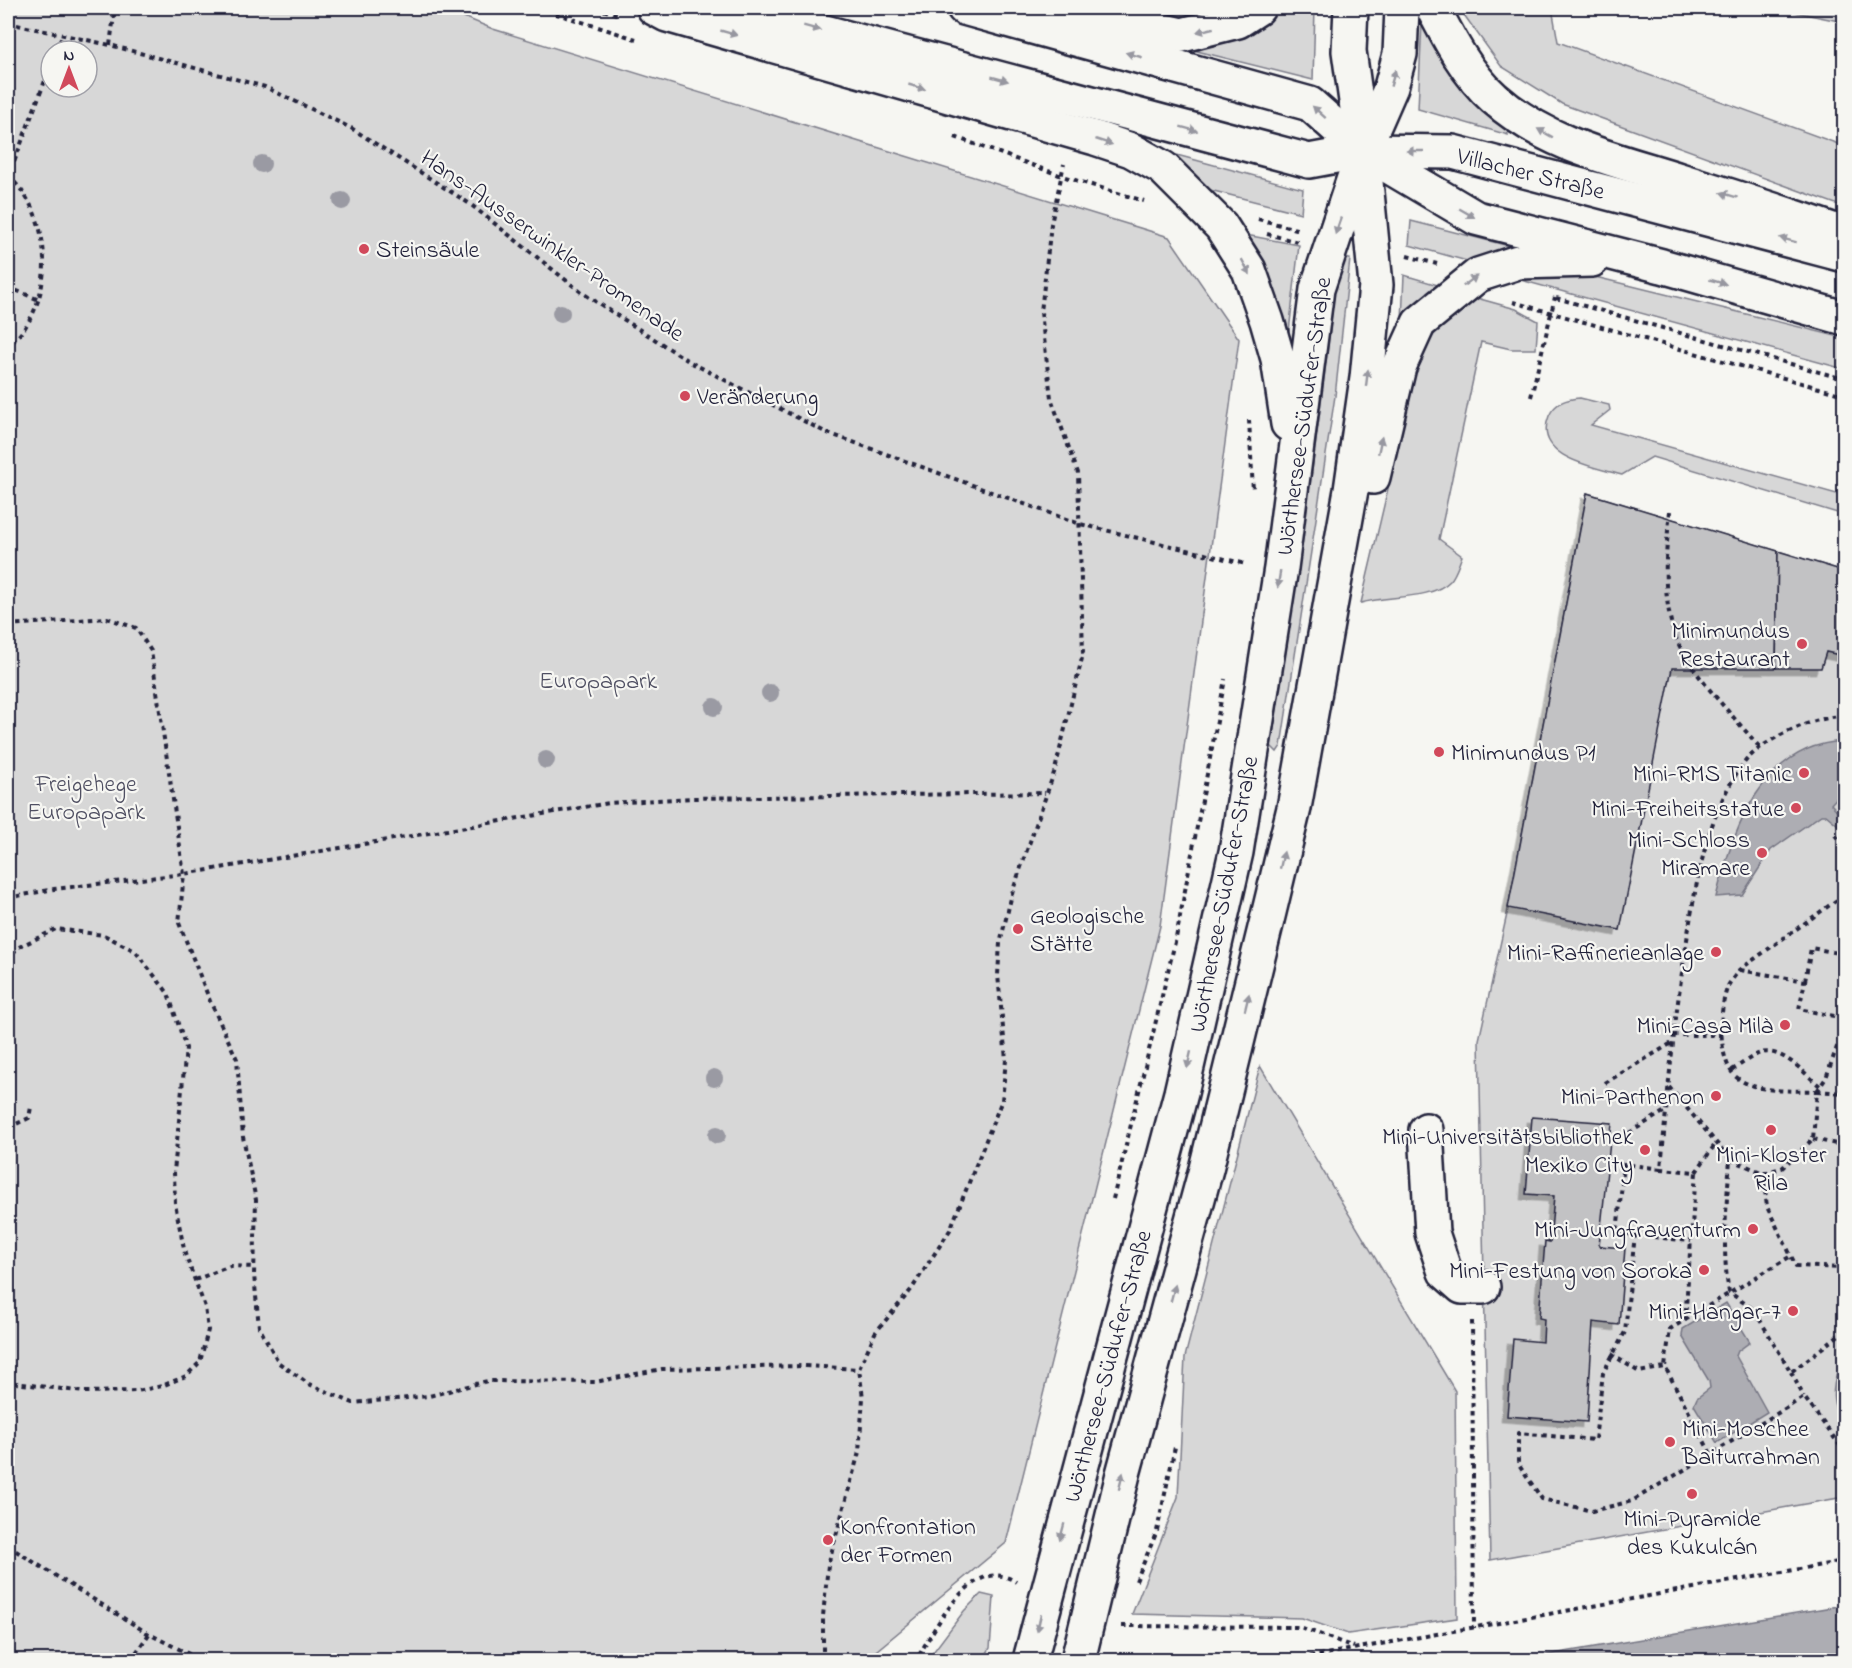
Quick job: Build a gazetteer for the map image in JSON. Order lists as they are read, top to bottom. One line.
{"streets":{"main road":["Villacher Straße","Wörthersee-Südufer-Straße"],"path":["Hans-Ausserwinkler-Promenade"]},"crossings":[["Villacher Straße","Wörthersee-Südufer-Straße"]],"parks":["Europapark","Freigehege Europapark"],"places":["Steinsäule","Veränderung","Minimundus Restaurant","Minimundus P1","Mini-RMS Titanic","Mini-Freiheitsstatue","Mini-Schloss Miramare","Geologische Stätte","Mini-Raffinerieanlage","Mini-Casa Milà","Mini-Parthenon","Mini-Kloster Rila","Mini-Universitätsbibliothek Mexiko City","Mini-Jungfrauenturm","Mini-Festung von Soroka","Mini-Hangar-7","Mini-Moschee Baiturrahman","Mini-Pyramide des Kukulcán","Konfrontation der Formen"],"north":"top"}
